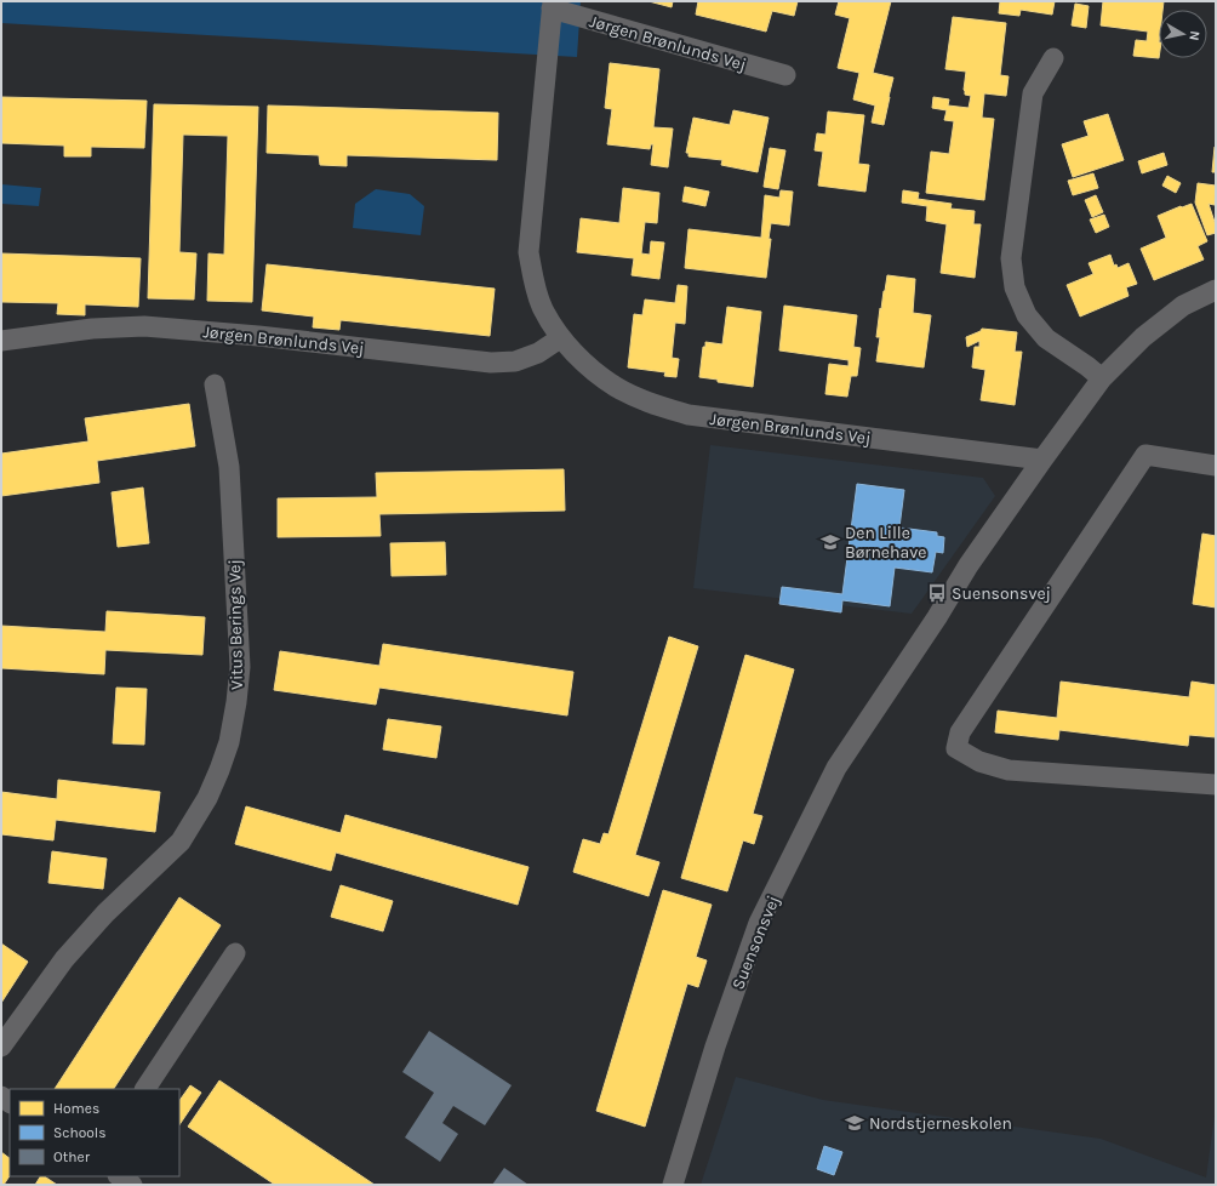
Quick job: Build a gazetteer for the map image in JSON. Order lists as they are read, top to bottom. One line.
{"streets":{"street":["Jørgen Brønlunds Vej","Vitus Berings Vej","Suensonsvej"]},"crossings":[["Jørgen Brønlunds Vej","Suensonsvej"]],"places":{"school or university":["Den Lille Børnehave","Nordstjerneskolen"],"bus stop":["Suensonsvej"]},"legend":["Homes","Schools","Other"],"north":"right"}
